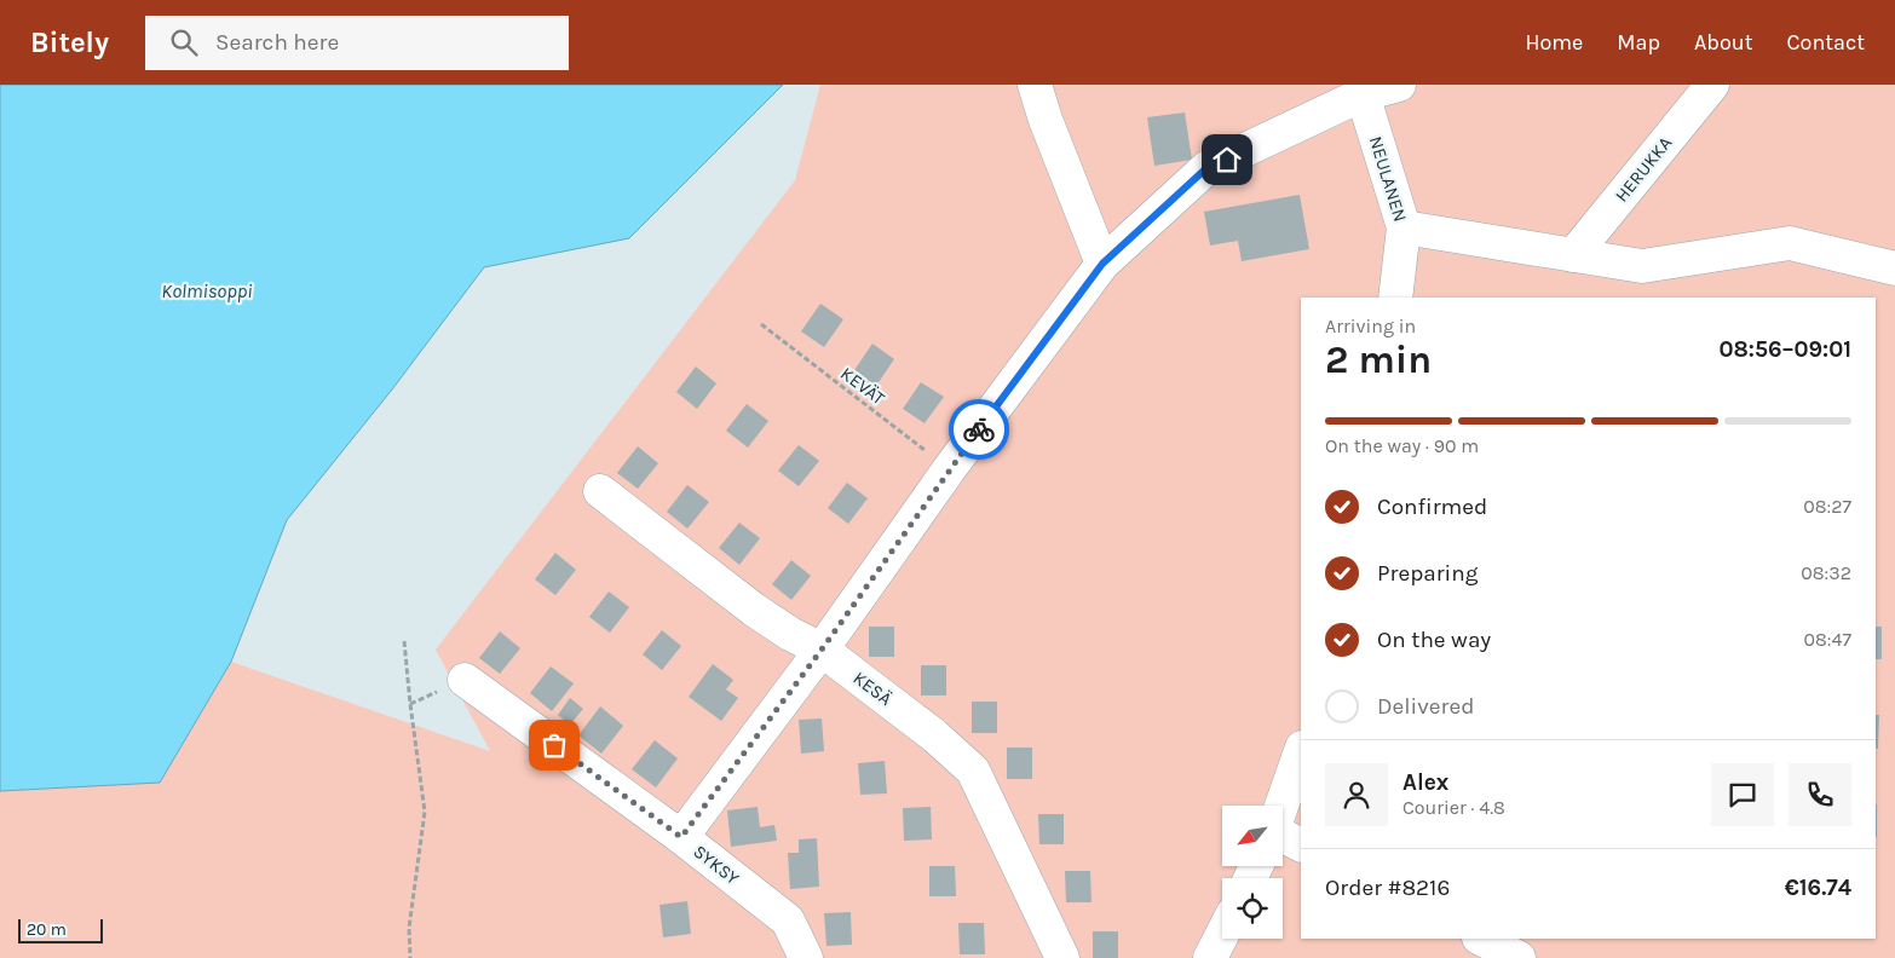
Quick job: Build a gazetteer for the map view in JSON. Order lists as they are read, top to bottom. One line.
{"streets":{"street":["HERUKKA","NEULANEN","KESÄ","SYKSY"],"path":["KEVÄT"]},"water":["Kolmisoppi"],"scale_bar":"20 m","north":"bottom left","page":{"header":"Bitely","search":"Search here","nav":["Home","Map","About","Contact"],"heading":["2 min","Arriving in","08:56–09:01"],"panel":["Alex","Courier · 4.8","Order #8216","€16.74"],"bar":"On the way · 90 m","list":[["Confirmed","08:27"],["Preparing","08:32"],["On the way","08:47"],"Delivered"],"scale":"20 m"}}
